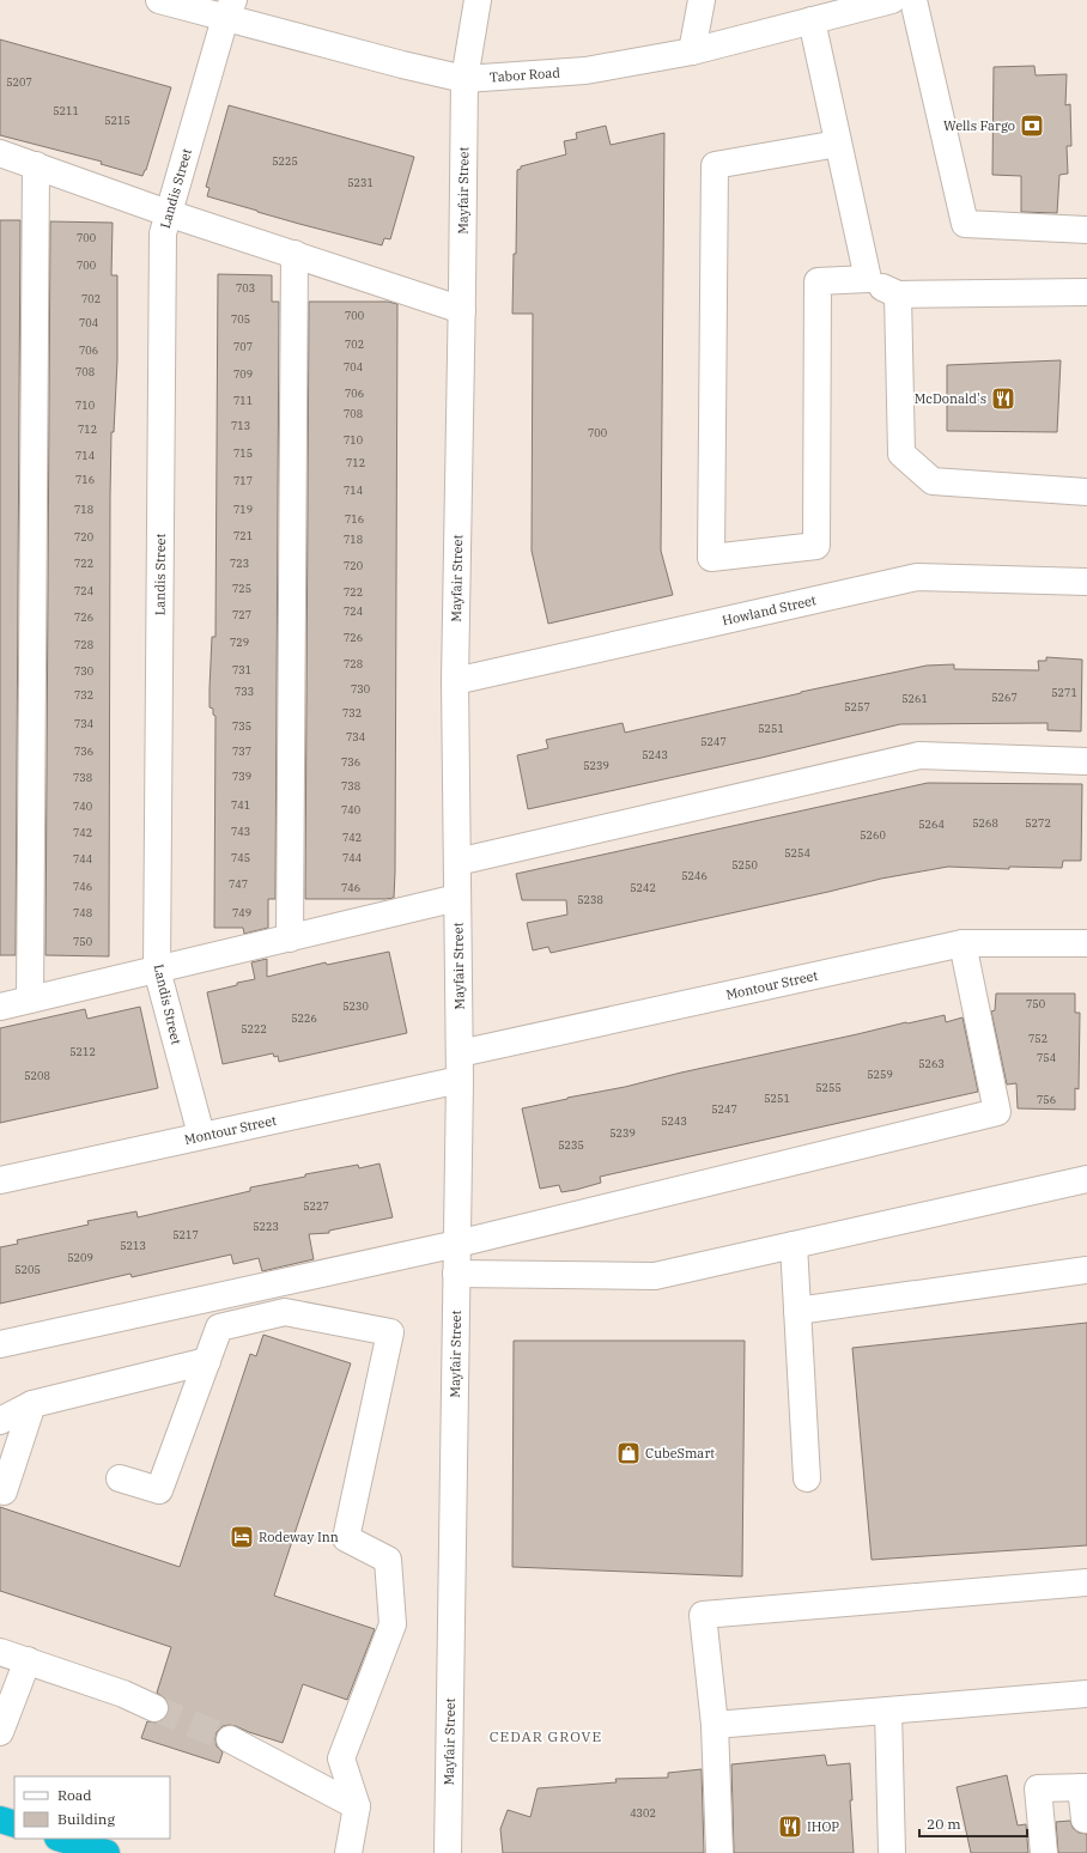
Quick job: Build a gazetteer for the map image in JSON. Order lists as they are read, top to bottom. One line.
{"streets":{"street":["Tabor Road","Landis Street","Mayfair Street","Howland Street","Montour Street"]},"crossings":[["Tabor Road","Landis Street"],["Tabor Road","Mayfair Street"],["Landis Street","Montour Street"],["Mayfair Street","Howland Street"],["Mayfair Street","Montour Street"]],"districts":["CEDAR GROVE"],"places":{"bank":["Wells Fargo"],"restaurant":["McDonald's","IHOP"],"shop":["CubeSmart"],"hotel":["Rodeway Inn"]},"house_numbers":["5207","5211","5215","5225","5231","700","700","703","702","700","705","704","702","707","706","704","708","709","706","711","710","708","713","712","700","710","715","714","712","716","717","714","718","719","716","721","720","718","722","723","720","725","724","722","724","727","726","726","729","728","728","731","730","730","733","5271","732","5267","5261","5257","732","734","735","5251","734","5247","736","737","5243","736","5239","739","738","738","741","740","740","5268","5272","5264","743","742","5260","742","5254","745","744","744","5250","5246","747","746","746","5242","5238","748","749","750","750","5230","5226","5222","752","5212","754","5263","5259","5208","5255","5251","756","5247","5243","5239","5235","5227","5223","5217","5213","5209","5205","4302"],"legend":["Road","Building"],"scale_bar":"20 m"}
